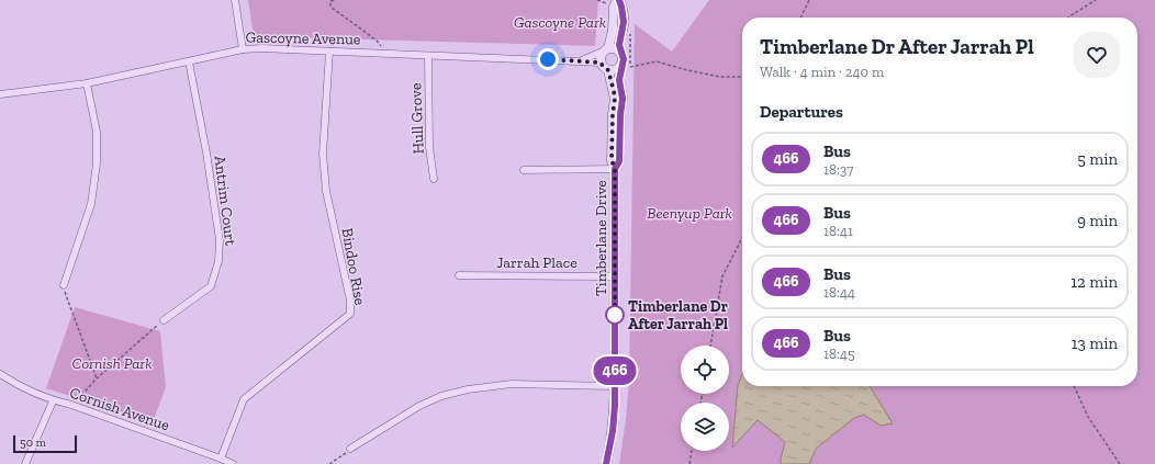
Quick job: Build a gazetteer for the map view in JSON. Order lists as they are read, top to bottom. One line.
{"streets":{"street":["Gascoyne Avenue","Hull Grove","Antrim Court","Timberlane Drive","Jarrah Place","Bindoo Rise","Cornish Avenue"]},"crossings":[["Gascoyne Avenue","Hull Grove"],["Gascoyne Avenue","Antrim Court"],["Gascoyne Avenue","Timberlane Drive"],["Gascoyne Avenue","Bindoo Rise"],["Timberlane Drive","Jarrah Place"],["Bindoo Rise","Cornish Avenue"]],"parks":["Gascoyne Park","Beenyup Park","Cornish Park"],"places":["Timberlane Dr After Jarrah Pl"],"lines":["bus line 466"],"scale_bar":"50 m","page":{"on_map":"466","heading":[["Timberlane Dr After Jarrah Pl","Walk · 4 min · 240 m"],"Departures"],"list":[{"mark":"466","name":"Bus","note":"18:37","value":"5 min"},{"mark":"466","name":"Bus","note":"18:41","value":"9 min"},{"mark":"466","name":"Bus","note":"18:44","value":"12 min"},{"mark":"466","name":"Bus","note":"18:45","value":"13 min"}],"scale":"50 m"}}
